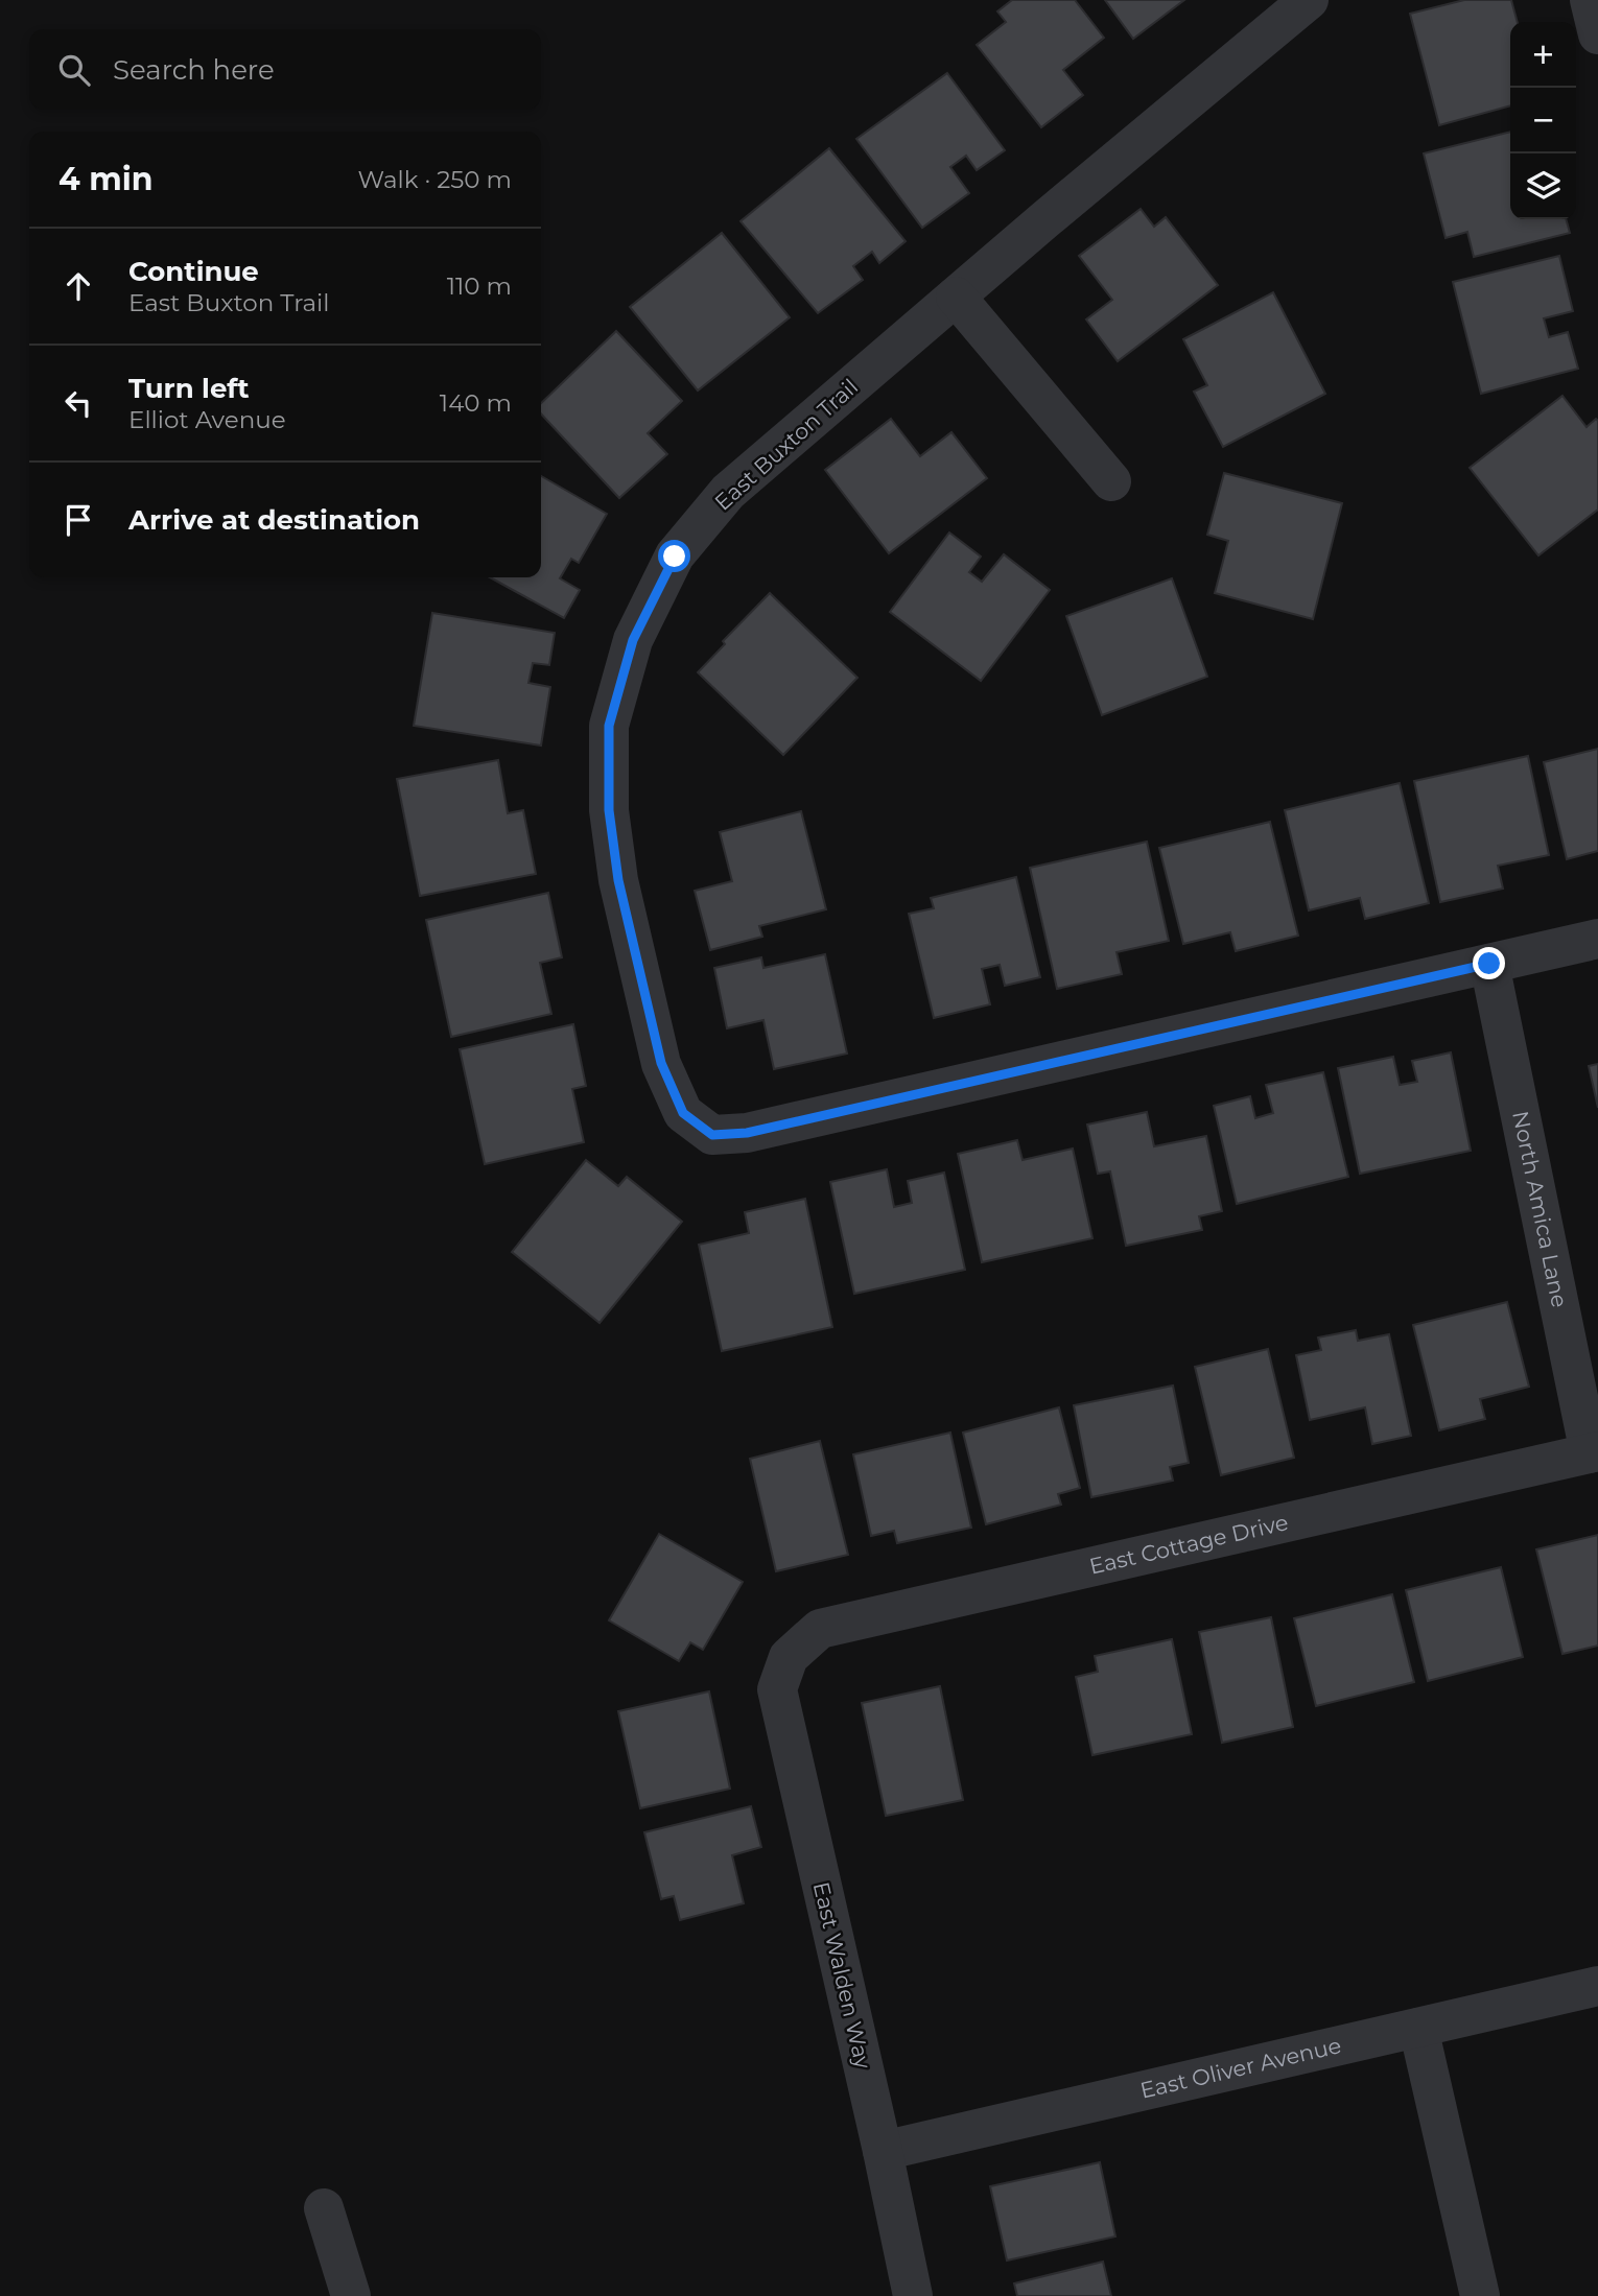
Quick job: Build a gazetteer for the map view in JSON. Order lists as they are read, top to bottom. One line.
{"streets":{"street":["East Buxton Trail","North Amica Lane","East Cottage Drive","East Walden Way","East Oliver Avenue"]},"crossings":[["East Buxton Trail","North Amica Lane"],["North Amica Lane","East Cottage Drive"],["East Cottage Drive","East Walden Way"],["East Walden Way","East Oliver Avenue"]],"page":{"map_buttons":["+","−"],"search":"Search here","heading":["4 min","Walk · 250 m"],"list":[["Continue","East Buxton Trail","110 m"],["Turn left","Elliot Avenue","140 m"],"Arrive at destination"]}}
